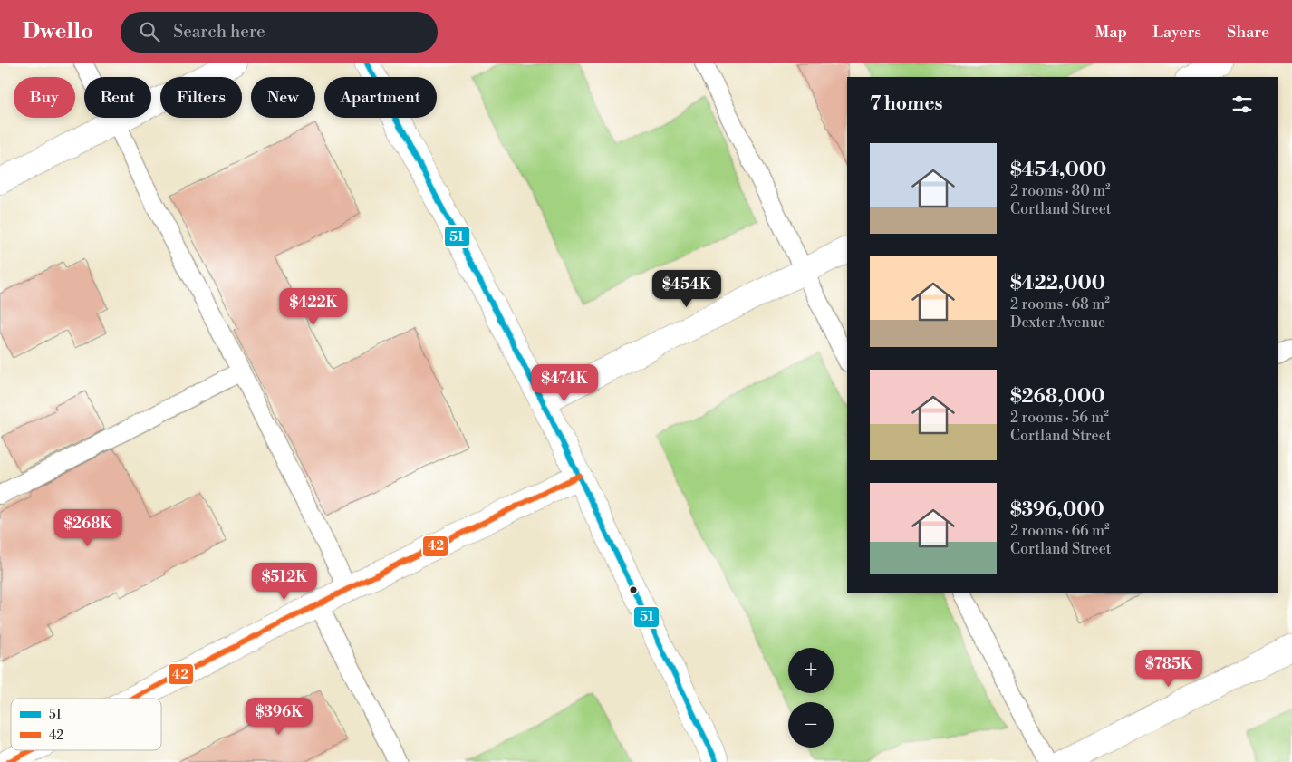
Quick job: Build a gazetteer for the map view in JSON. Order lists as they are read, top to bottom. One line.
{"lines":["transit line 51","transit line 42"],"legend":["51","42"],"page":{"header":"Dwello","search":"Search here","nav":["Map","Layers","Share"],"chip":["Buy","Rent","Filters","New","Apartment"],"heading":"7 homes","list":[{"name":"$454,000","note":"2 rooms · 80 m² · Cortland Street"},{"name":"$422,000","note":"2 rooms · 68 m² · Dexter Avenue"},{"name":"$268,000","note":"2 rooms · 56 m² · Cortland Street"},{"name":"$396,000","note":"2 rooms · 66 m² · Cortland Street"}],"price":["$454K","$422K","$474K","$268K","$512K","$785K","$396K"],"map_buttons":["+","−"]}}
